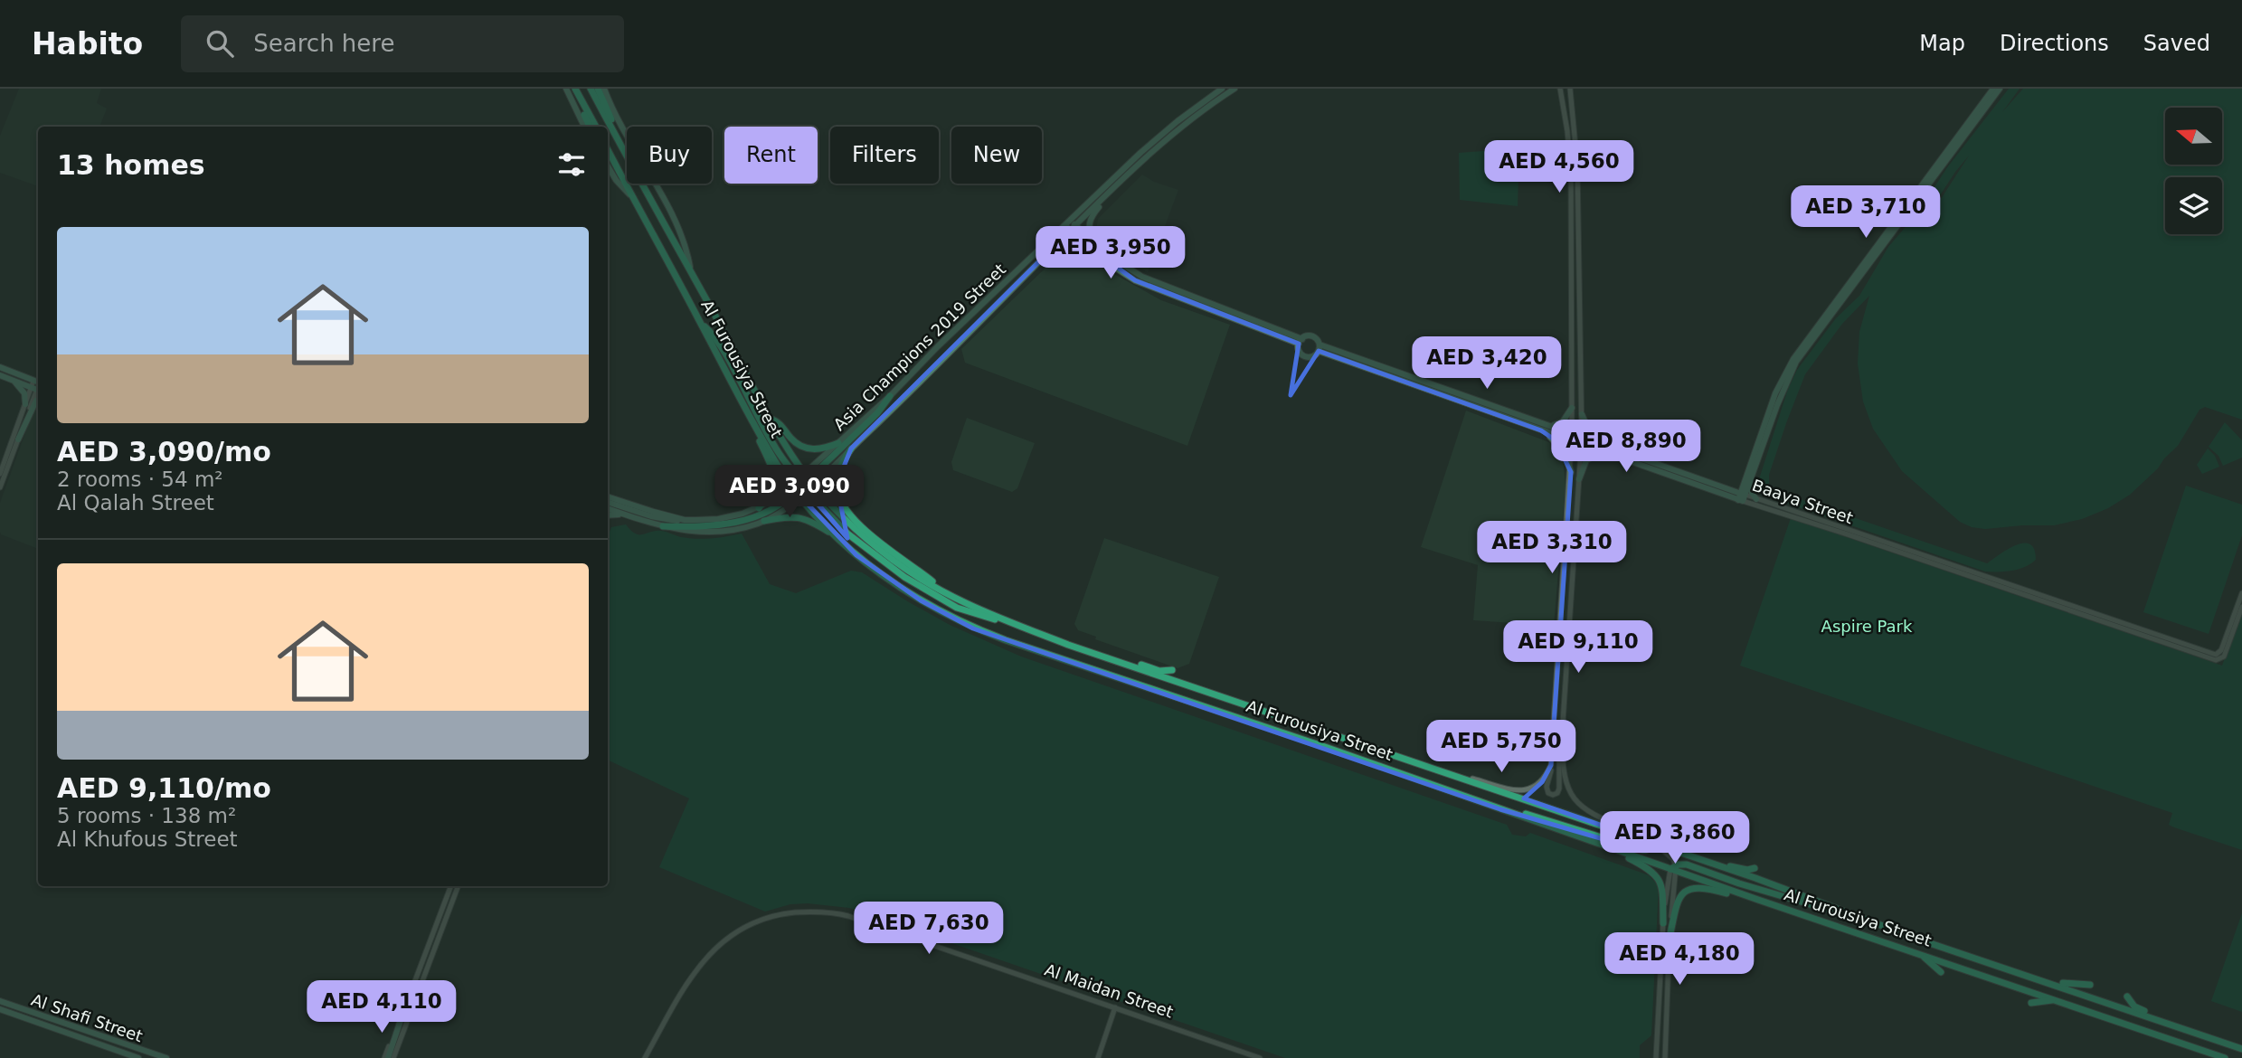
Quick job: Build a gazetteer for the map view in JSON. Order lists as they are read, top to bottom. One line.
{"streets":{"highway":["Al Furousiya Street"],"main road":["Asia Champions 2019 Street","Baaya Street","Al Shafi Street"],"street":["Al Maidan Street"]},"crossings":[["Asia Champions 2019 Street","Al Furousiya Street"]],"parks":["Aspire Park"],"north":"left","page":{"header":"Habito","search":"Search here","nav":["Map","Directions","Saved"],"chip":["Buy","Rent","Filters","New"],"heading":"13 homes","price":["AED 4,560","AED 3,710","AED 3,950","AED 3,420","AED 8,890","AED 3,090","AED 3,310","AED 9,110","AED 5,750","AED 3,860","AED 7,630","AED 4,180","AED 4,110"],"list":[{"name":"AED 3,090/mo","note":"2 rooms · 54 m² · Al Qalah Street"},{"name":"AED 9,110/mo","note":"5 rooms · 138 m² · Al Khufous Street"}]}}
